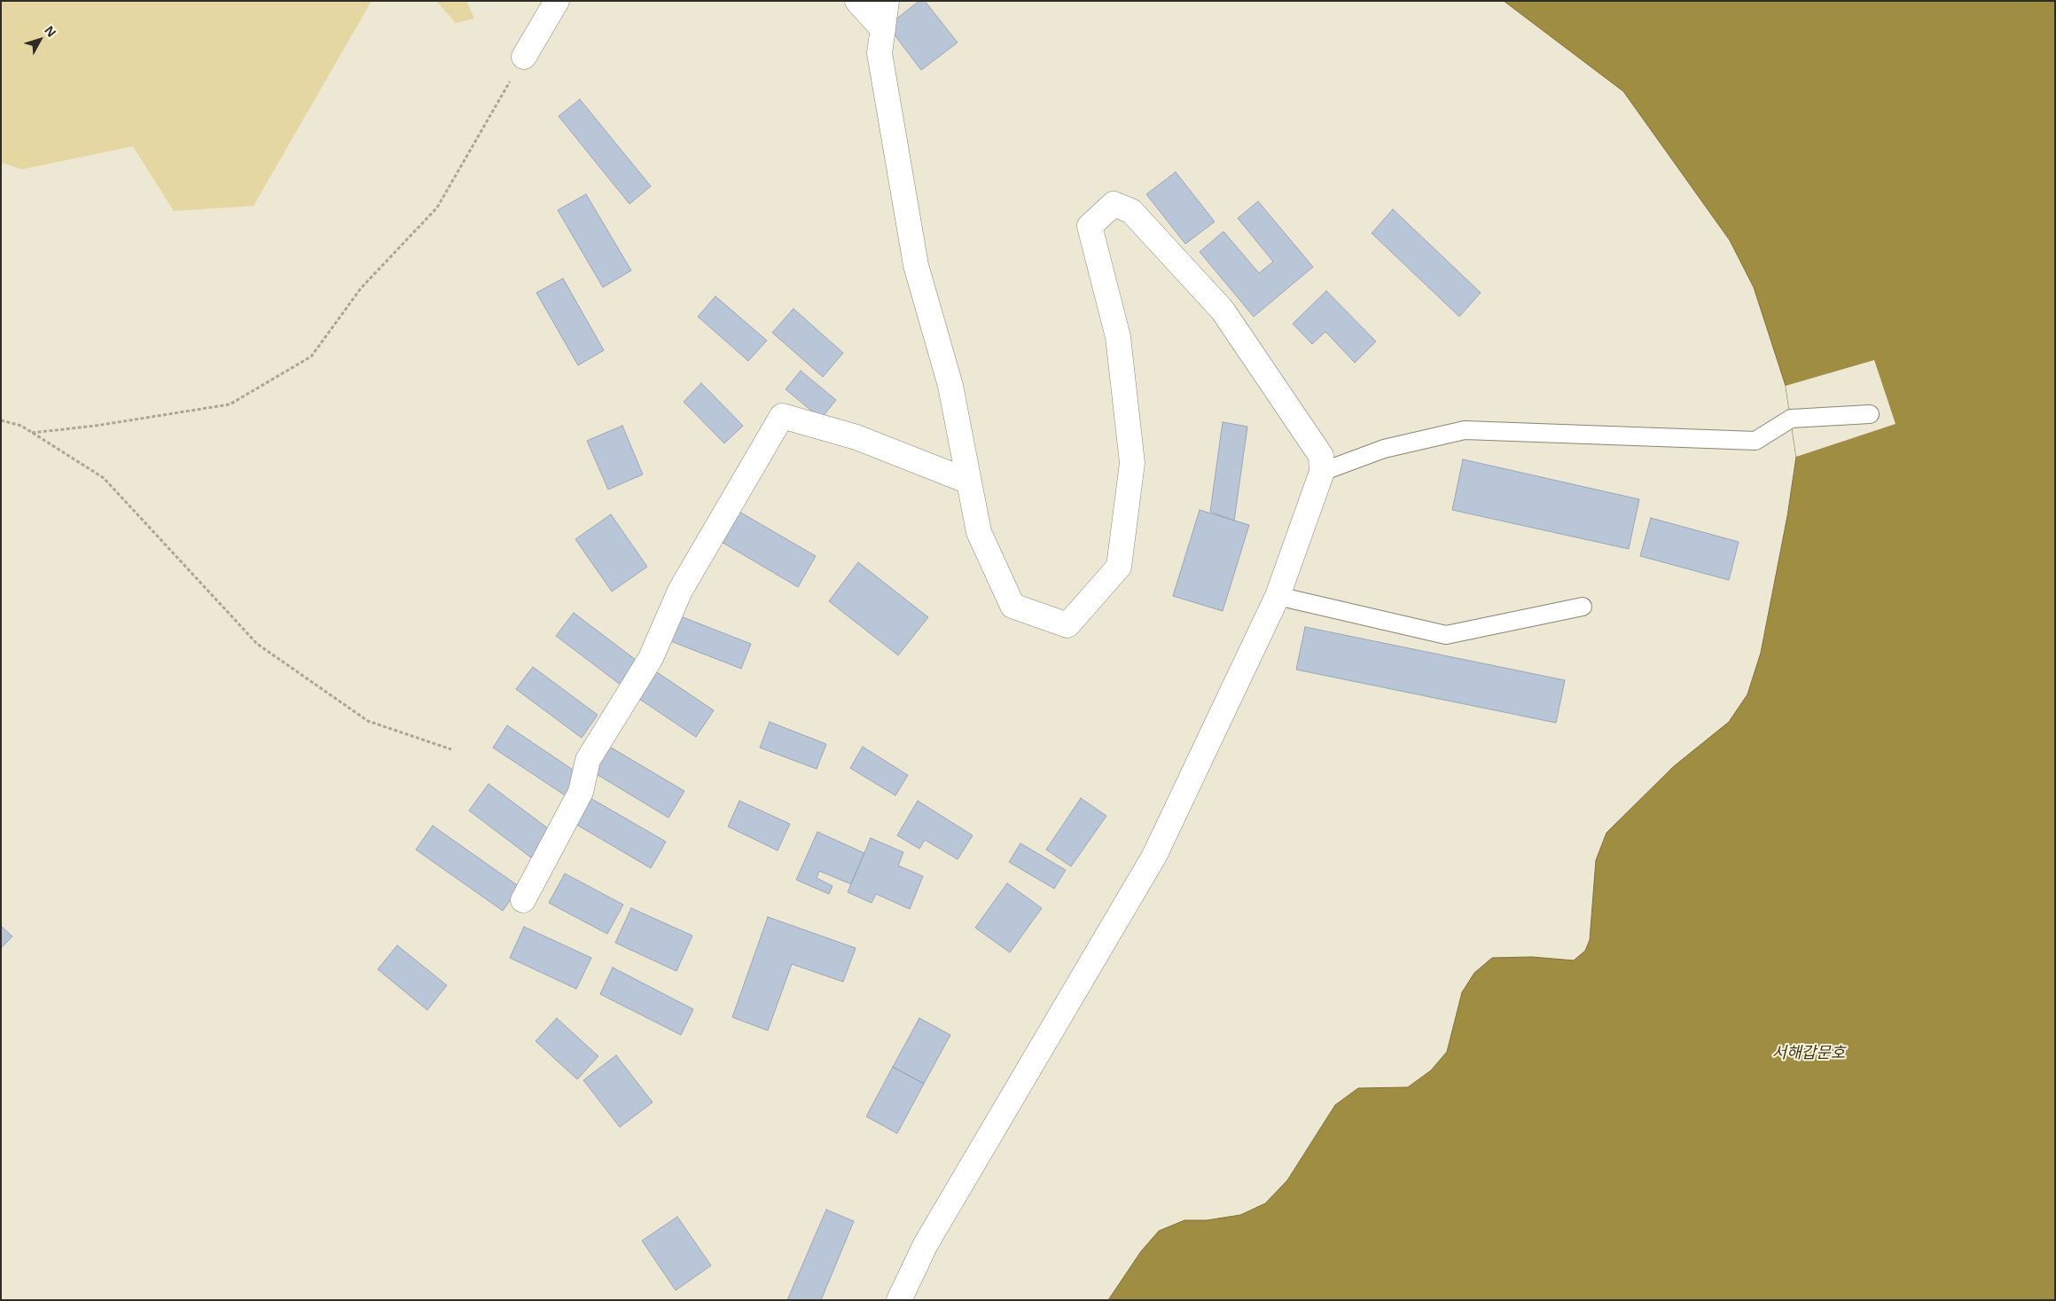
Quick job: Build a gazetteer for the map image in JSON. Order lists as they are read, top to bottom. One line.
{"water":["서해갑문호"],"north":"top right"}
